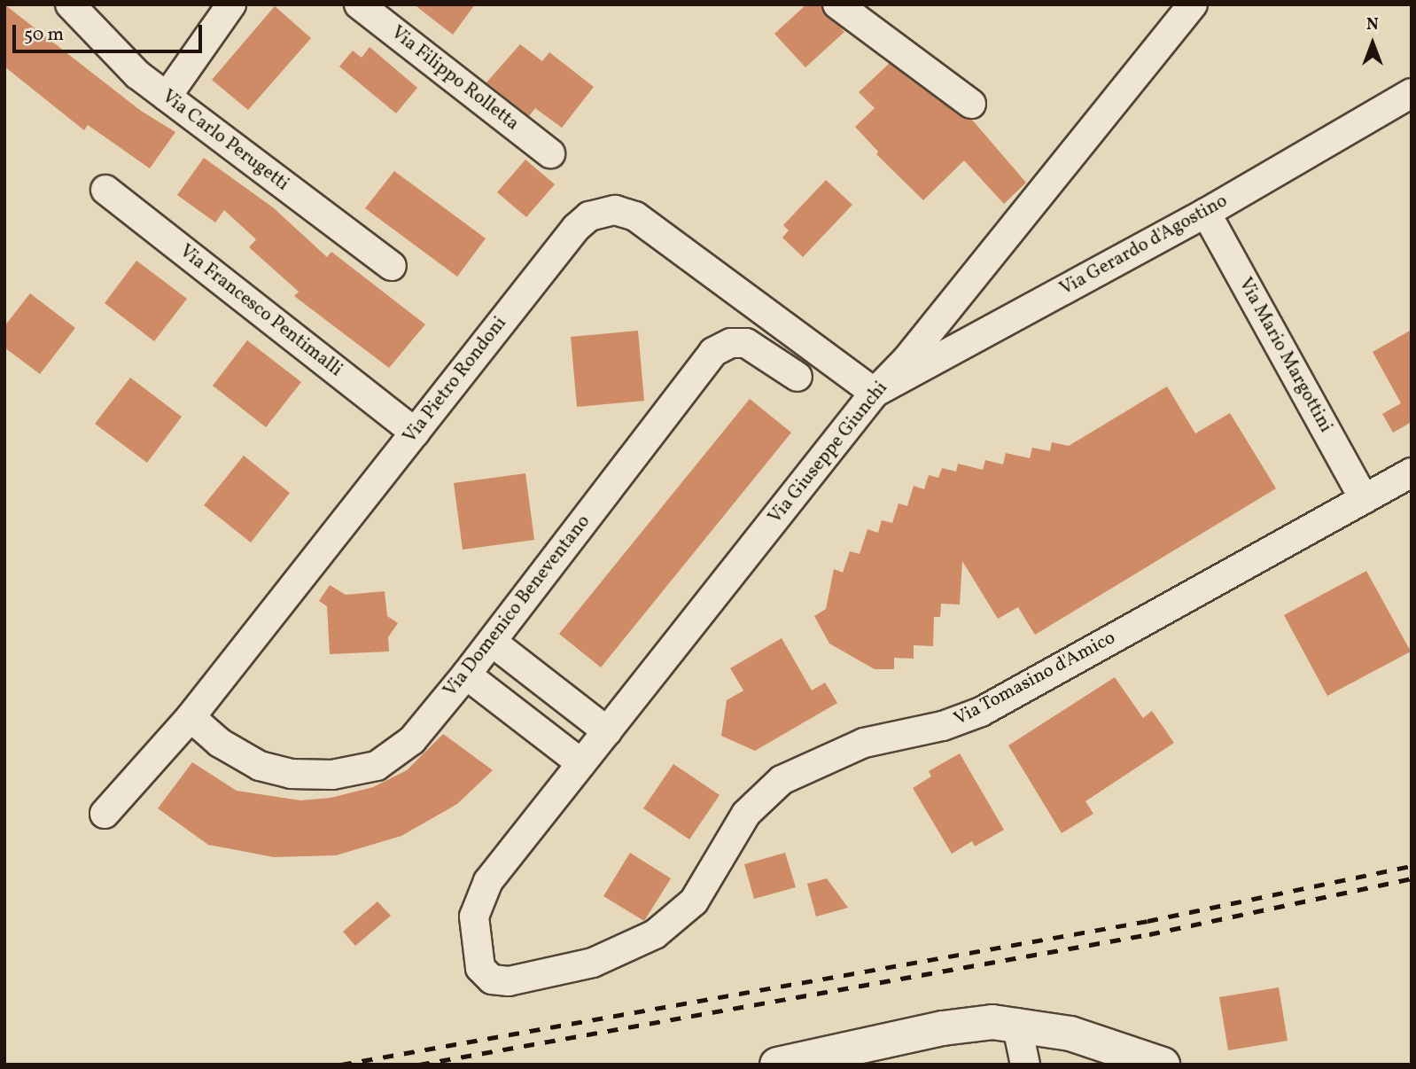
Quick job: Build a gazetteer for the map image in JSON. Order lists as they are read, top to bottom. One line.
{"streets":{"street":["Via Filippo Rolletta","Via Carlo Perugetti","Via Gerardo d'Agostino","Via Francesco Pentimalli","Via Mario Margottini","Via Pietro Rondoni","Via Giuseppe Giunchi","Via Domenico Beneventano","Via Tomasino d'Amico"]},"crossings":[["Via Gerardo d'Agostino","Via Mario Margottini"],["Via Gerardo d'Agostino","Via Pietro Rondoni"],["Via Gerardo d'Agostino","Via Giuseppe Giunchi"],["Via Francesco Pentimalli","Via Pietro Rondoni"],["Via Mario Margottini","Via Tomasino d'Amico"],["Via Pietro Rondoni","Via Giuseppe Giunchi"],["Via Pietro Rondoni","Via Domenico Beneventano"],["Via Giuseppe Giunchi","Via Tomasino d'Amico"]],"scale_bar":"50 m","north":"top"}
